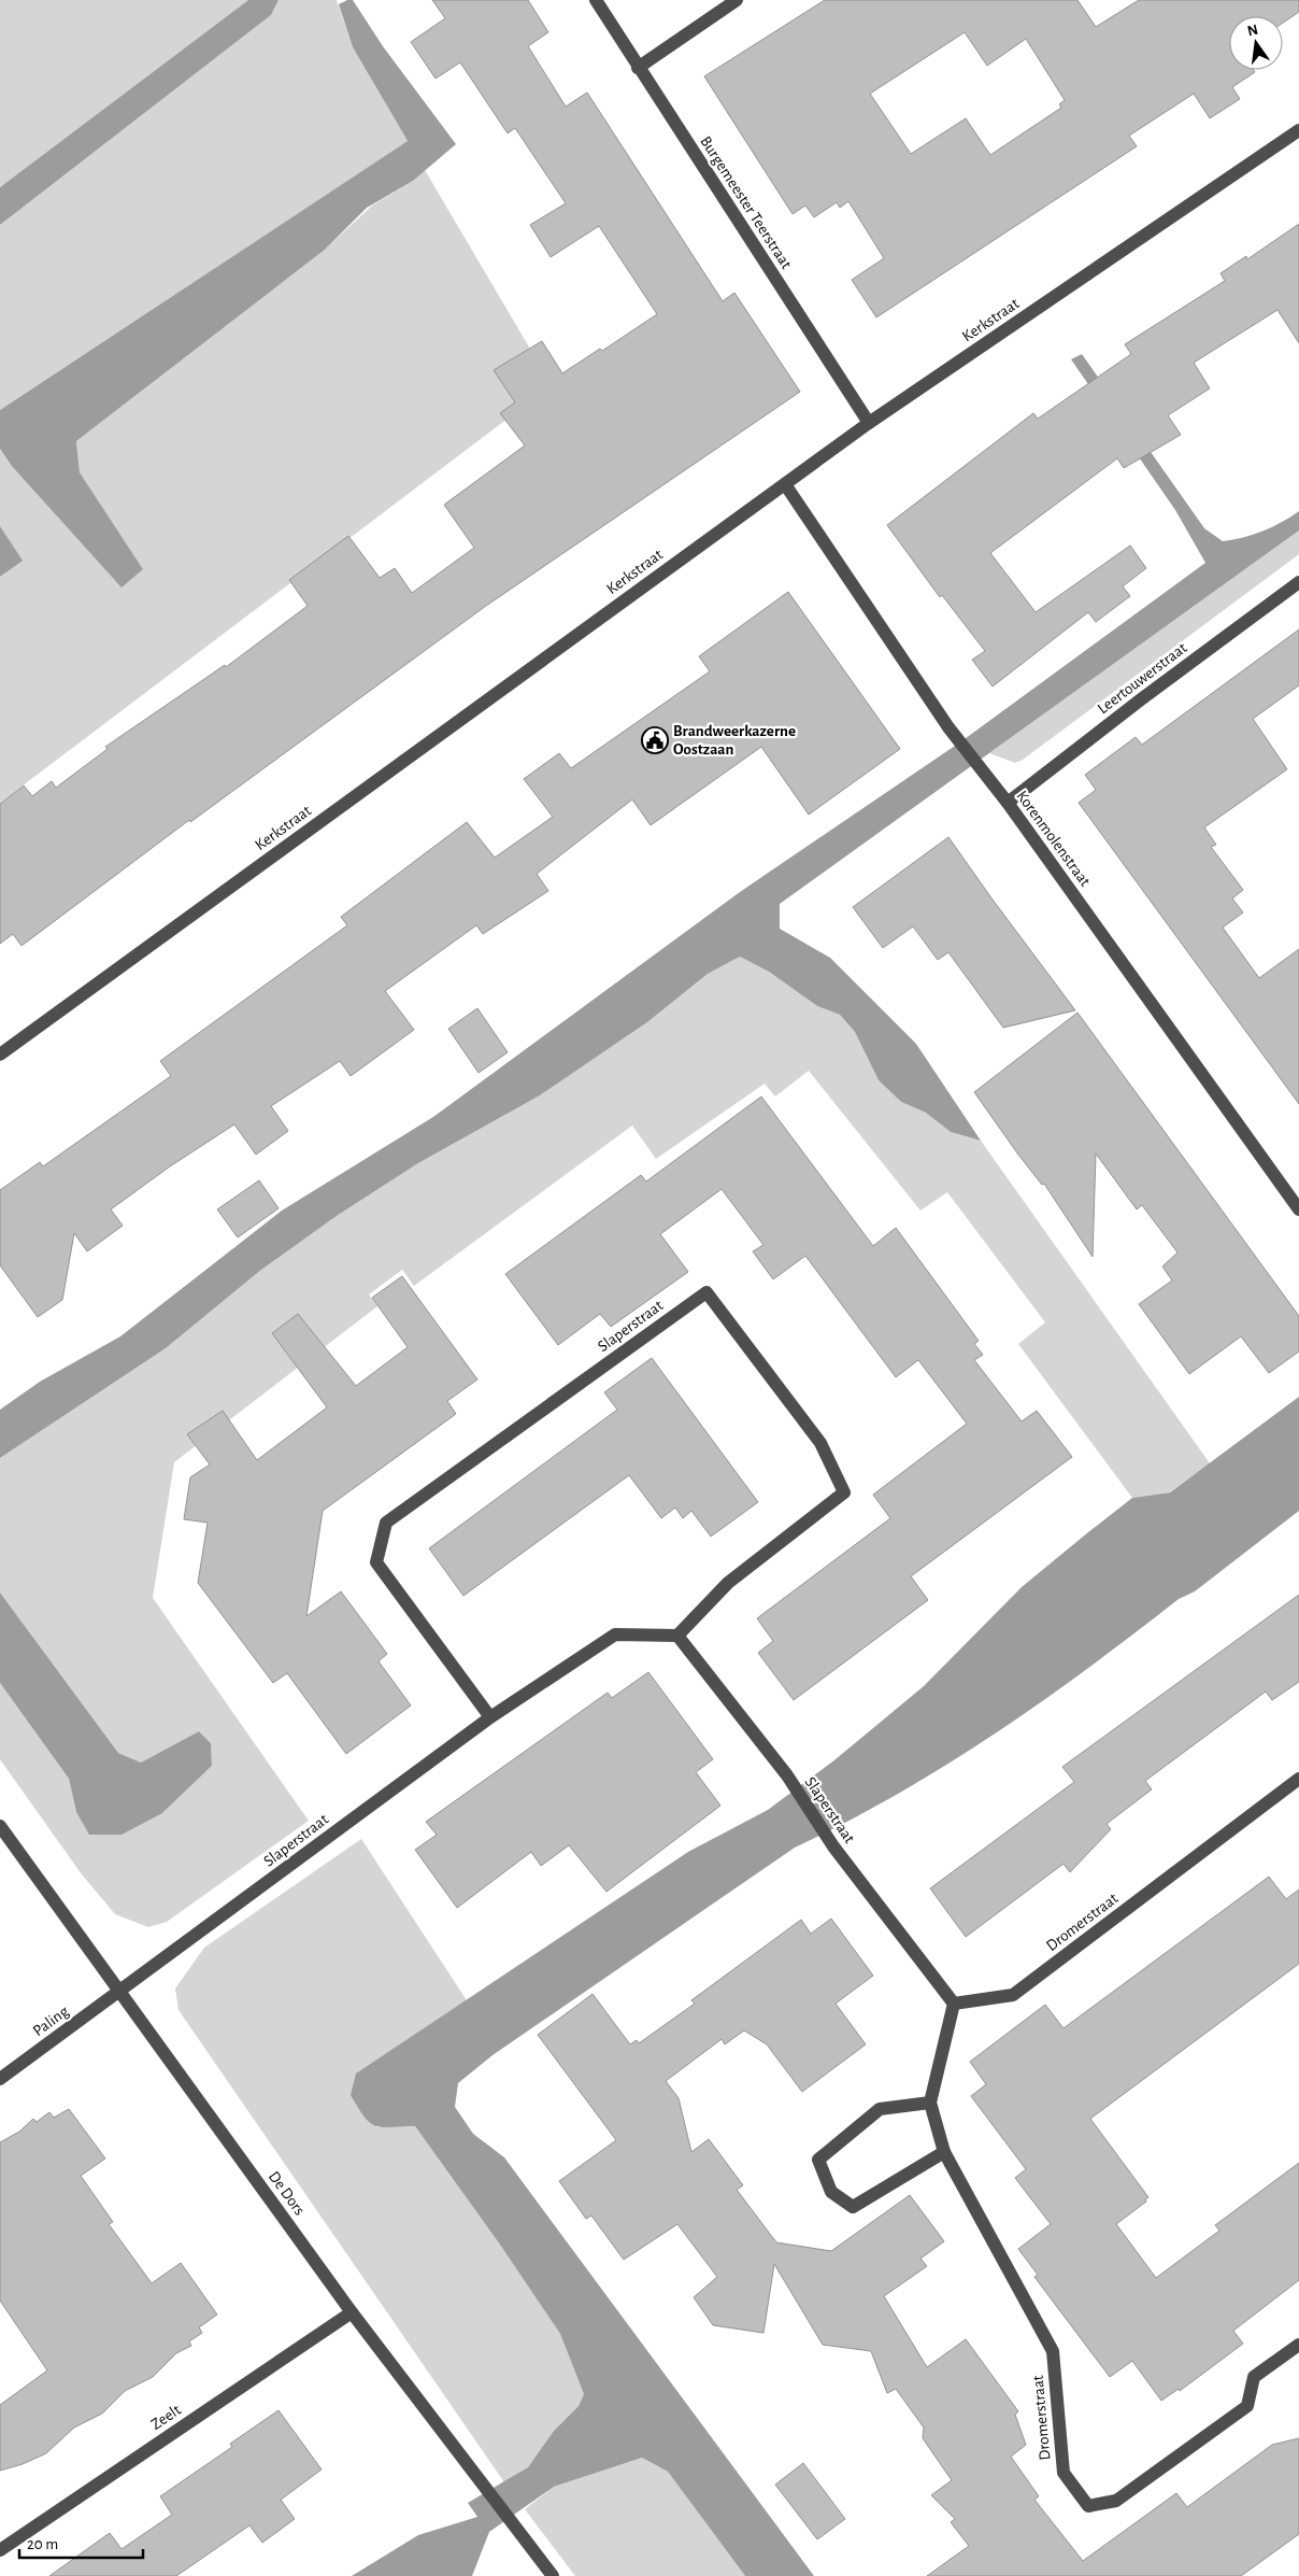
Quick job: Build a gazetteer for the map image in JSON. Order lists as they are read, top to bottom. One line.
{"streets":{"street":["Burgemeester Teerstraat","Kerkstraat","Leertouwerstraat","Korenmolenstraat","Slaperstraat","Dromerstraat","Paling","De Dors","Zeelt"]},"crossings":[["Burgemeester Teerstraat","Kerkstraat"],["Kerkstraat","Korenmolenstraat"],["Leertouwerstraat","Korenmolenstraat"],["Slaperstraat","Dromerstraat"],["Slaperstraat","Paling"],["Slaperstraat","De Dors"],["Paling","De Dors"],["De Dors","Zeelt"]],"places":{"public building":["Brandweerkazerne Oostzaan"]},"scale_bar":"20 m","north":"top"}
